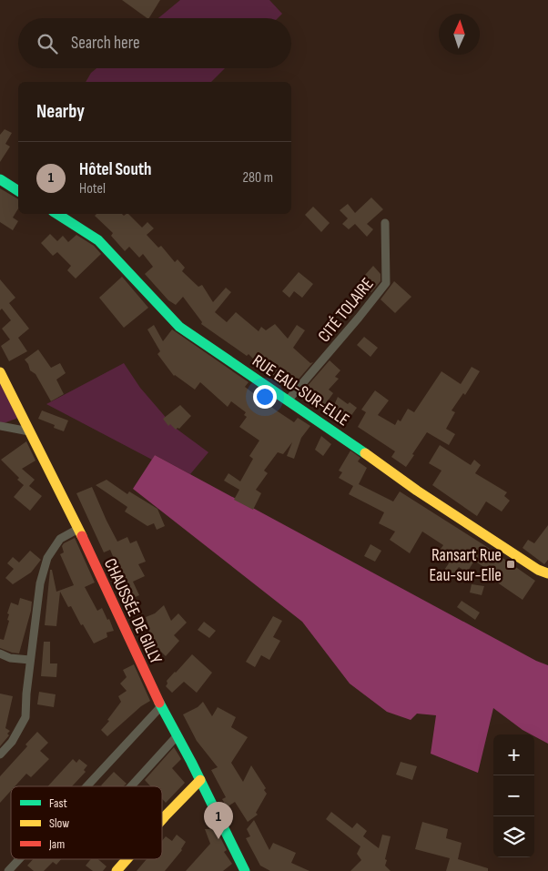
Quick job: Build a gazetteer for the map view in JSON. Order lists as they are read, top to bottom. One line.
{"streets":{"street":["CITÉ TOLAIRE","RUE EAU-SUR-ELLE","CHAUSSÉE DE GILLY"]},"crossings":[["CITÉ TOLAIRE","RUE EAU-SUR-ELLE"]],"places":{"transit":["Ransart Rue Eau-sur-Elle"]},"legend":["Fast","Slow","Jam"],"north":"top","page":{"search":"Search here","heading":"Nearby","list":[{"mark":"1","name":"Hôtel South","note":"Hotel","value":"280 m"}],"map_buttons":["+","−"],"pins":"1"}}
